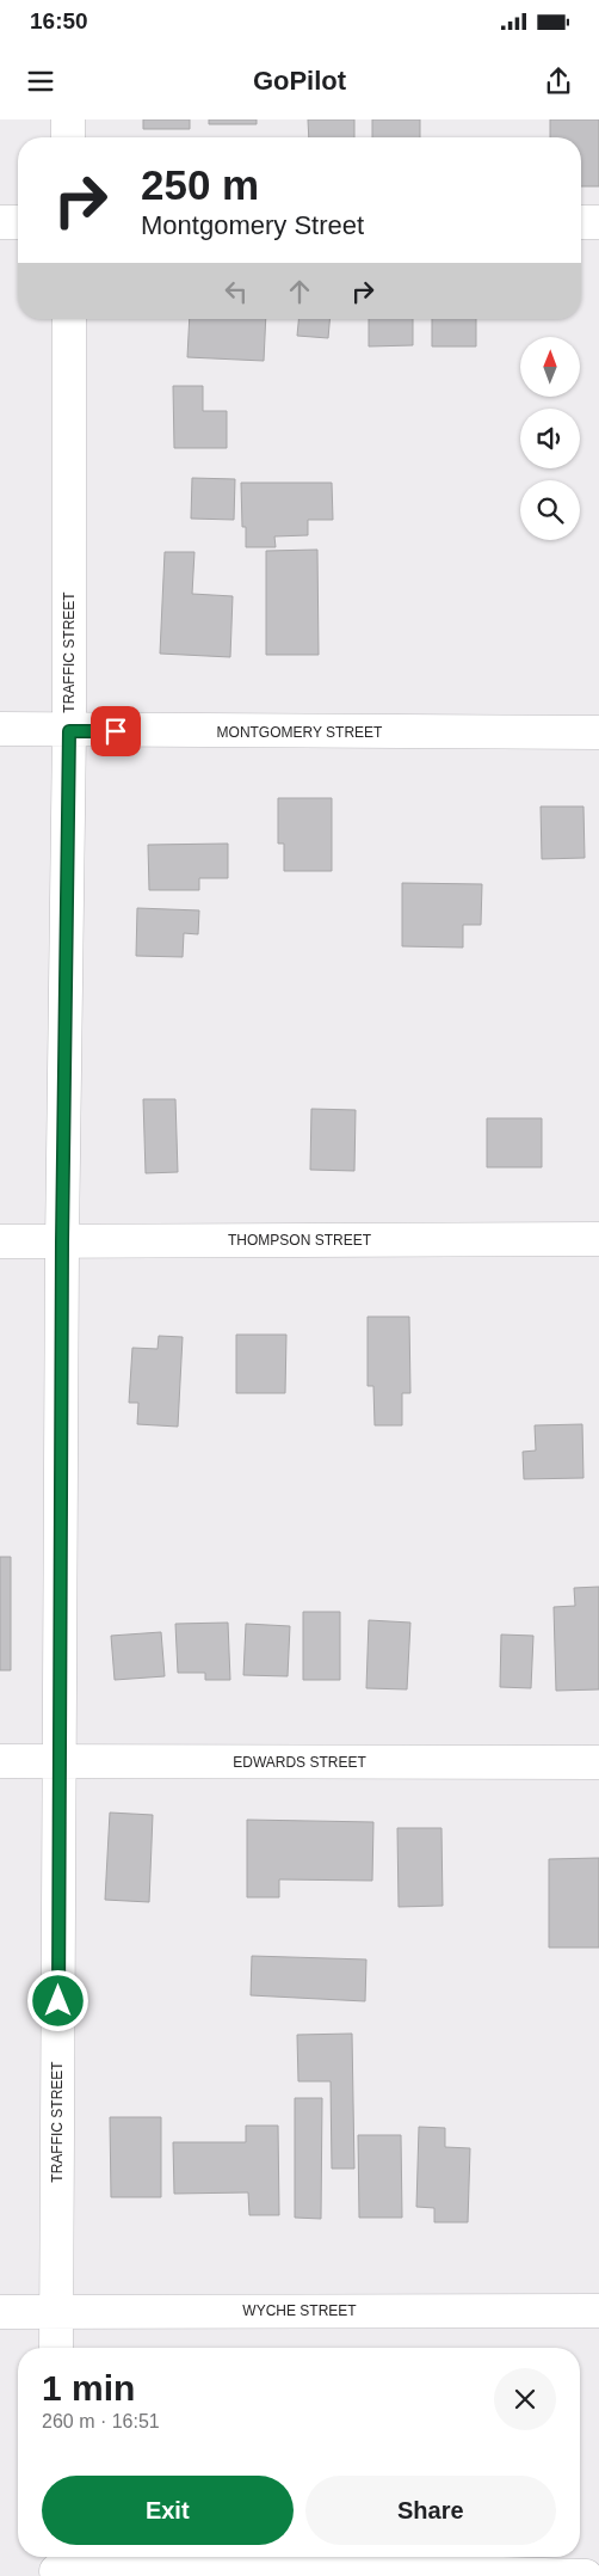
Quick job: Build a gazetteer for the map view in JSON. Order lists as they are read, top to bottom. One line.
{"streets":{"street":["TRAFFIC STREET","MONTGOMERY STREET","THOMPSON STREET","EDWARDS STREET","WYCHE STREET"]},"crossings":[["TRAFFIC STREET","MONTGOMERY STREET"],["TRAFFIC STREET","THOMPSON STREET"],["TRAFFIC STREET","EDWARDS STREET"],["TRAFFIC STREET","WYCHE STREET"]],"north":"top","page":{"status":"16:50","header":"GoPilot","turn":["250 m","Montgomery Street"],"heading":["1 min","260 m · 16:51"],"buttons":["Exit","Share"]}}
